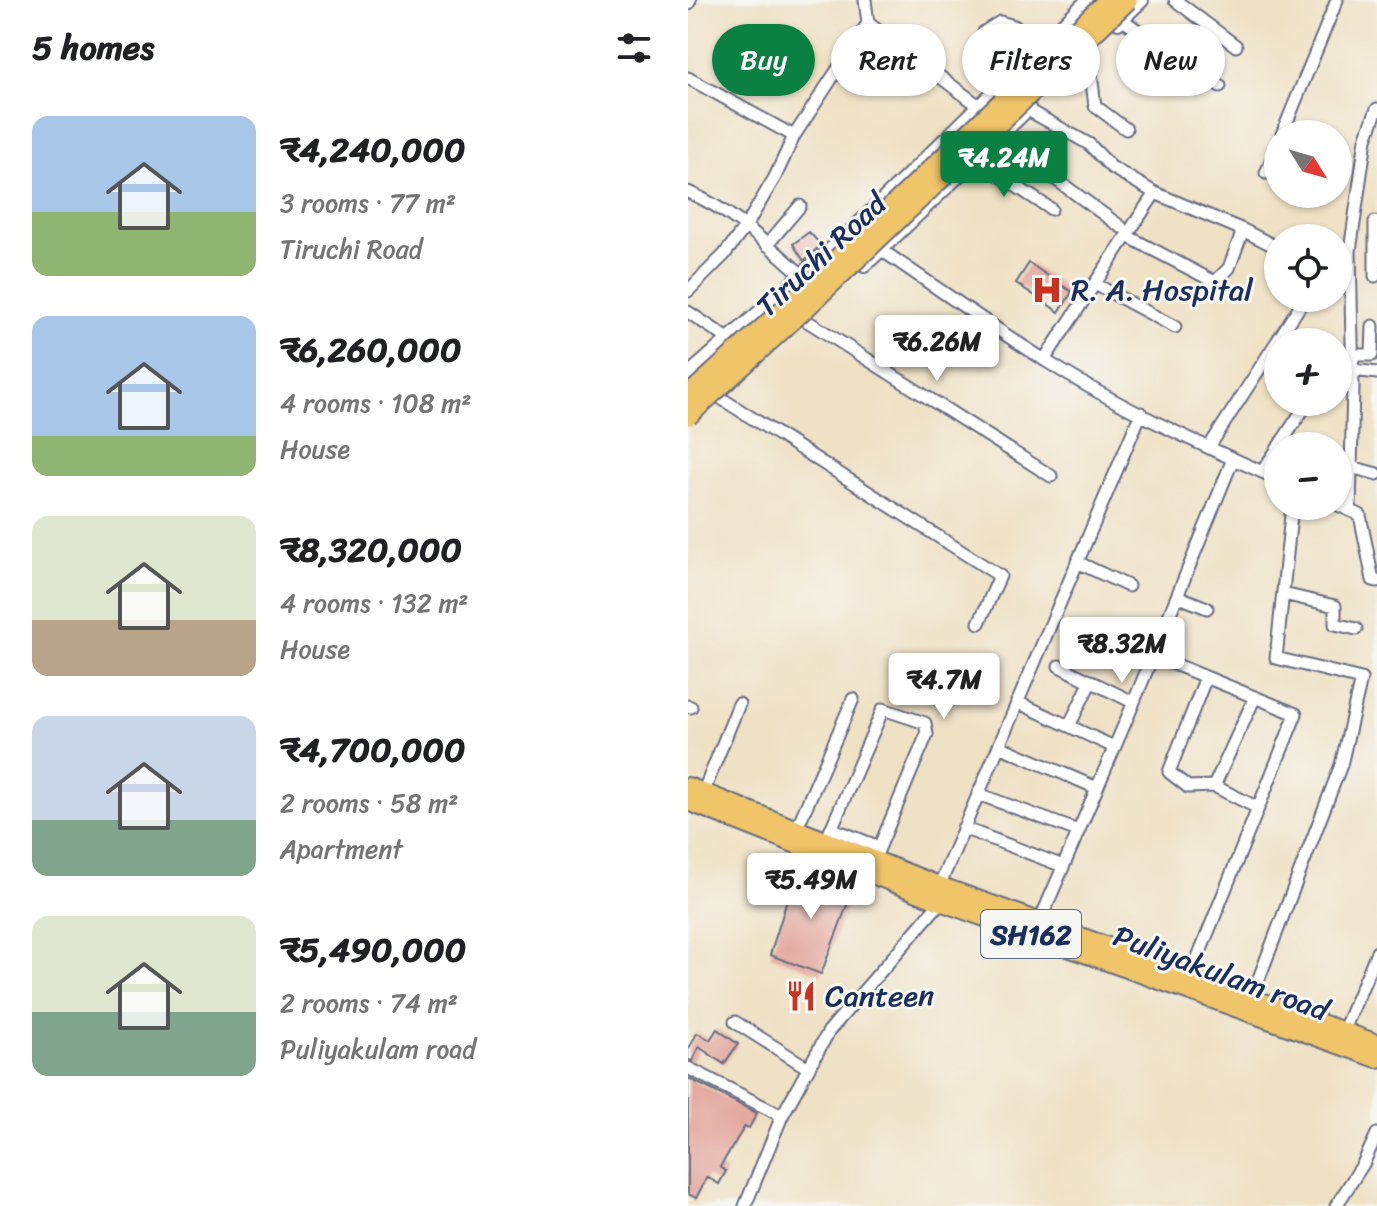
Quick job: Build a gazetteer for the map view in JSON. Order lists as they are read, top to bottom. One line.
{"streets":{"main road":["Tiruchi Road","SH162","Puliyakulam road"]},"places":{"hospital":["R. A. Hospital"],"restaurant":["Canteen"]},"north":"bottom right","page":{"heading":"5 homes","chip":["Buy","Rent","Filters","New"],"list":[{"name":"₹4,240,000","note":"3 rooms · 77 m² · Tiruchi Road"},{"name":"₹6,260,000","note":"4 rooms · 108 m² · House"},{"name":"₹8,320,000","note":"4 rooms · 132 m² · House"},{"name":"₹4,700,000","note":"2 rooms · 58 m² · Apartment"},{"name":"₹5,490,000","note":"2 rooms · 74 m² · Puliyakulam road"}],"map_buttons":["+","−"],"price":["₹4.24M","₹6.26M","₹8.32M","₹4.7M","₹5.49M"]}}
